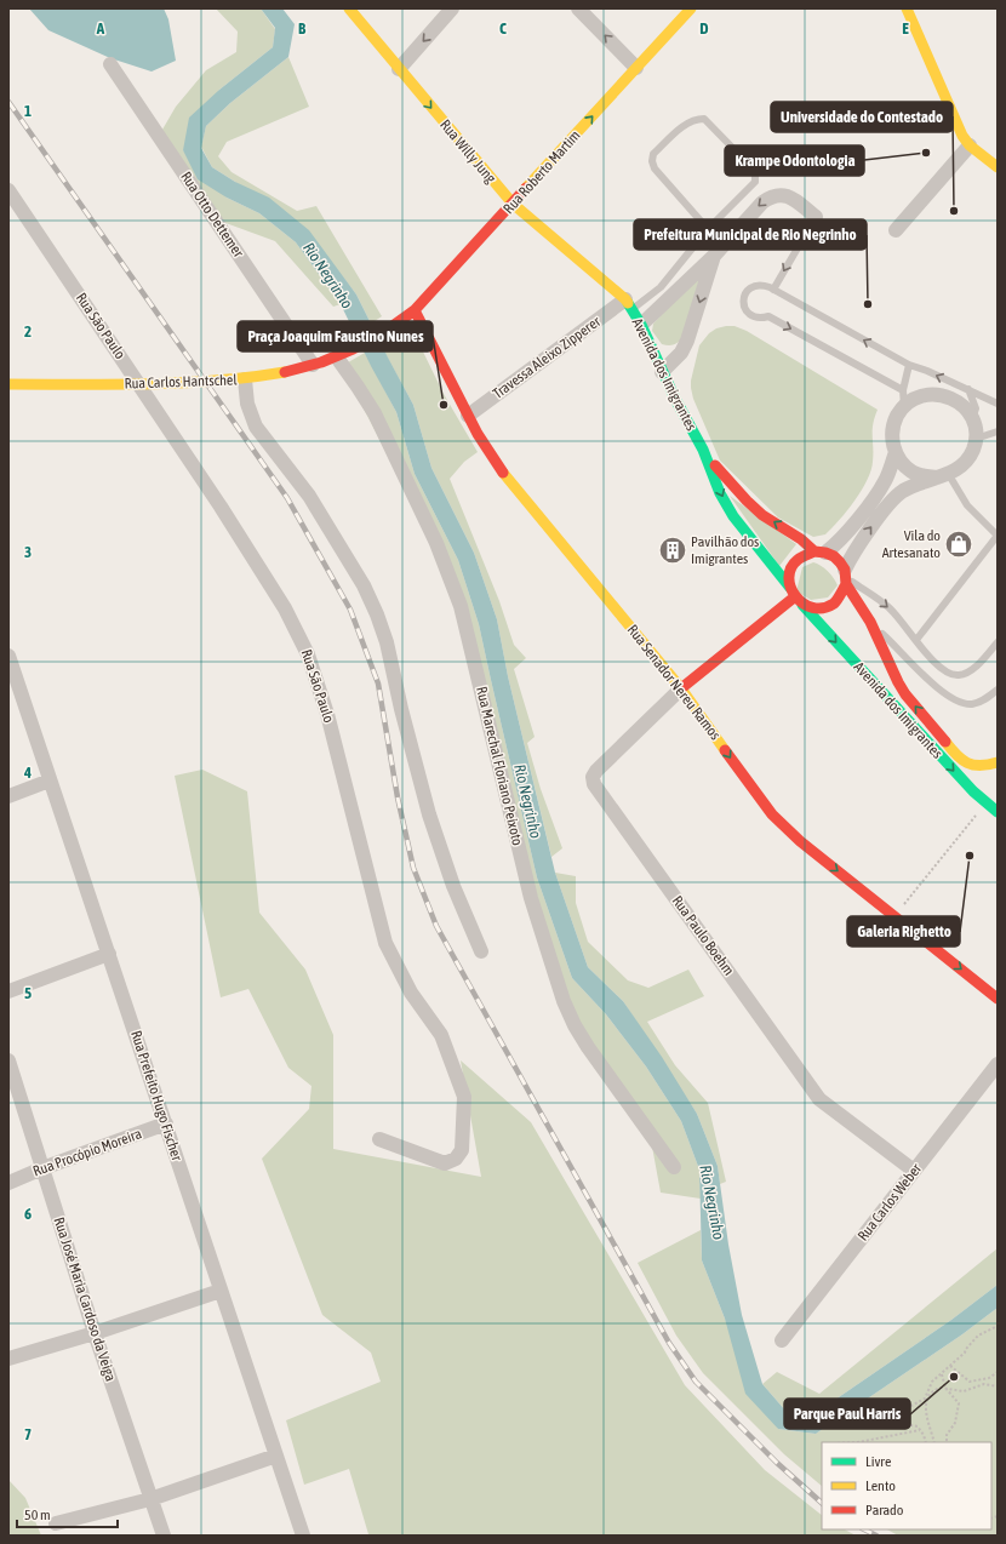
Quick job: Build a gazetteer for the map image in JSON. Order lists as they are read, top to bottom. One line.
{"streets":{"main road":["Rua Willy Jung","Rua Roberto Martim","Avenida dos Imigrantes","Rua Carlos Hantschel","Rua Senador Nereu Ramos"],"street":["Rua Otto Dettemer","Rua São Paulo","Travessa Aleixo Zipperer","Rua Marechal Floriano Peixoto","Rua Paulo Boehm","Rua Prefeito Hugo Fischer","Rua Procópio Moreira","Rua Carlos Weber","Rua José Maria Cardoso da Veiga"]},"crossings":[["Rua Willy Jung","Rua Roberto Martim"],["Rua Willy Jung","Travessa Aleixo Zipperer"],["Rua Willy Jung","Avenida dos Imigrantes"],["Rua Roberto Martim","Rua Carlos Hantschel"],["Rua Roberto Martim","Rua Senador Nereu Ramos"],["Rua Roberto Martim","Rua Marechal Floriano Peixoto"],["Rua Otto Dettemer","Rua Carlos Hantschel"],["Rua São Paulo","Rua Carlos Hantschel"],["Travessa Aleixo Zipperer","Avenida dos Imigrantes"],["Travessa Aleixo Zipperer","Rua Senador Nereu Ramos"],["Rua Carlos Hantschel","Rua Marechal Floriano Peixoto"],["Rua Senador Nereu Ramos","Rua Paulo Boehm"],["Rua Paulo Boehm","Rua Carlos Weber"],["Rua Prefeito Hugo Fischer","Rua Procópio Moreira"],["Rua Procópio Moreira","Rua José Maria Cardoso da Veiga"]],"one_way":["Rua Willy Jung","Rua Roberto Martim","Rua Senador Nereu Ramos"],"water":["Rio Negrinho"],"places":{"other":["Krampe Odontologia","Universidade do Contestado","Prefeitura Municipal de Rio Negrinho","Praça Joaquim Faustino Nunes","Galeria Righetto","Parque Paul Harris"],"shop":["Vila do Artesanato"],"building":["Pavilhão dos Imigrantes"]},"legend":["Livre","Lento","Parado"],"scale_bar":"50 m","grid":{"columns":["A","B","C","D","E"],"rows":["1","2","3","4","5","6","7"]}}
